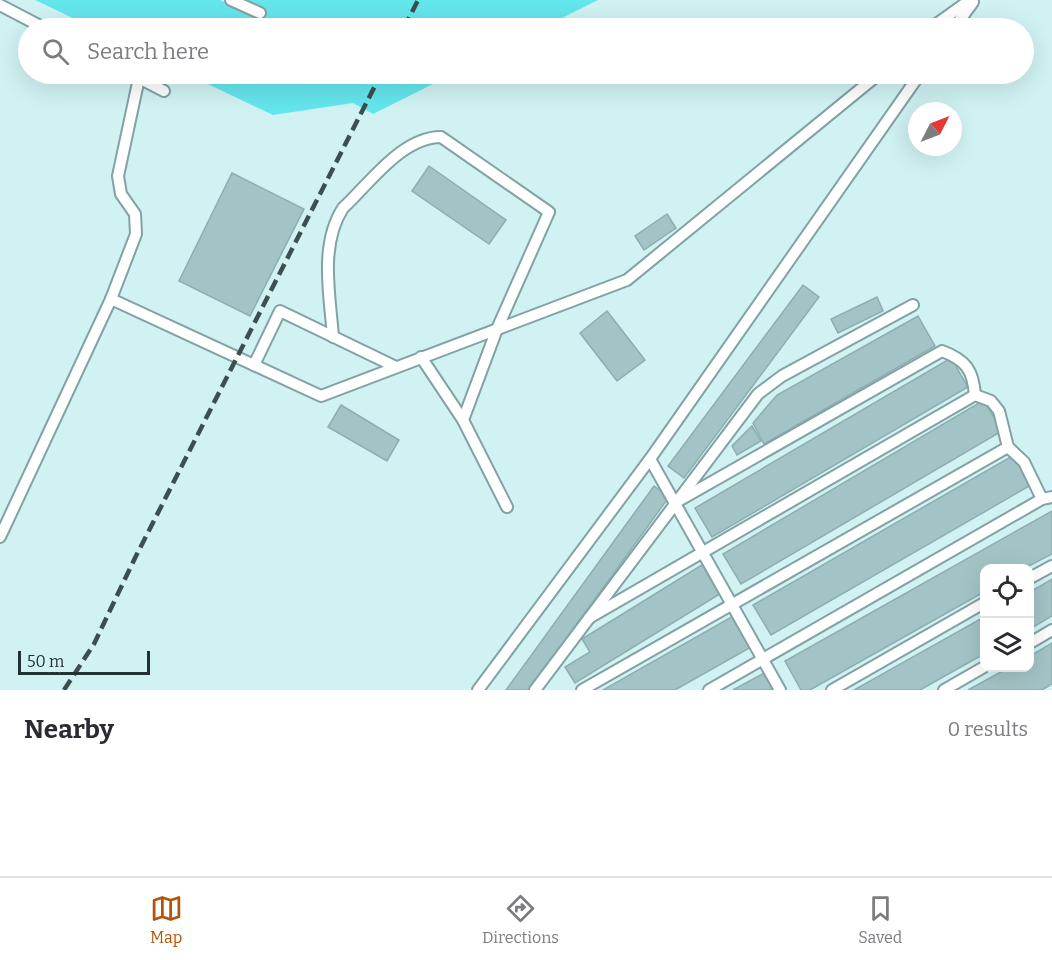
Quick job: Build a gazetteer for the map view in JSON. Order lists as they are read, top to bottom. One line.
{"scale_bar":"50 m","north":"top right","page":{"search":"Search here","scale":"50 m","heading":["Nearby","0 results"],"nav":["Map","Directions","Saved"]}}
